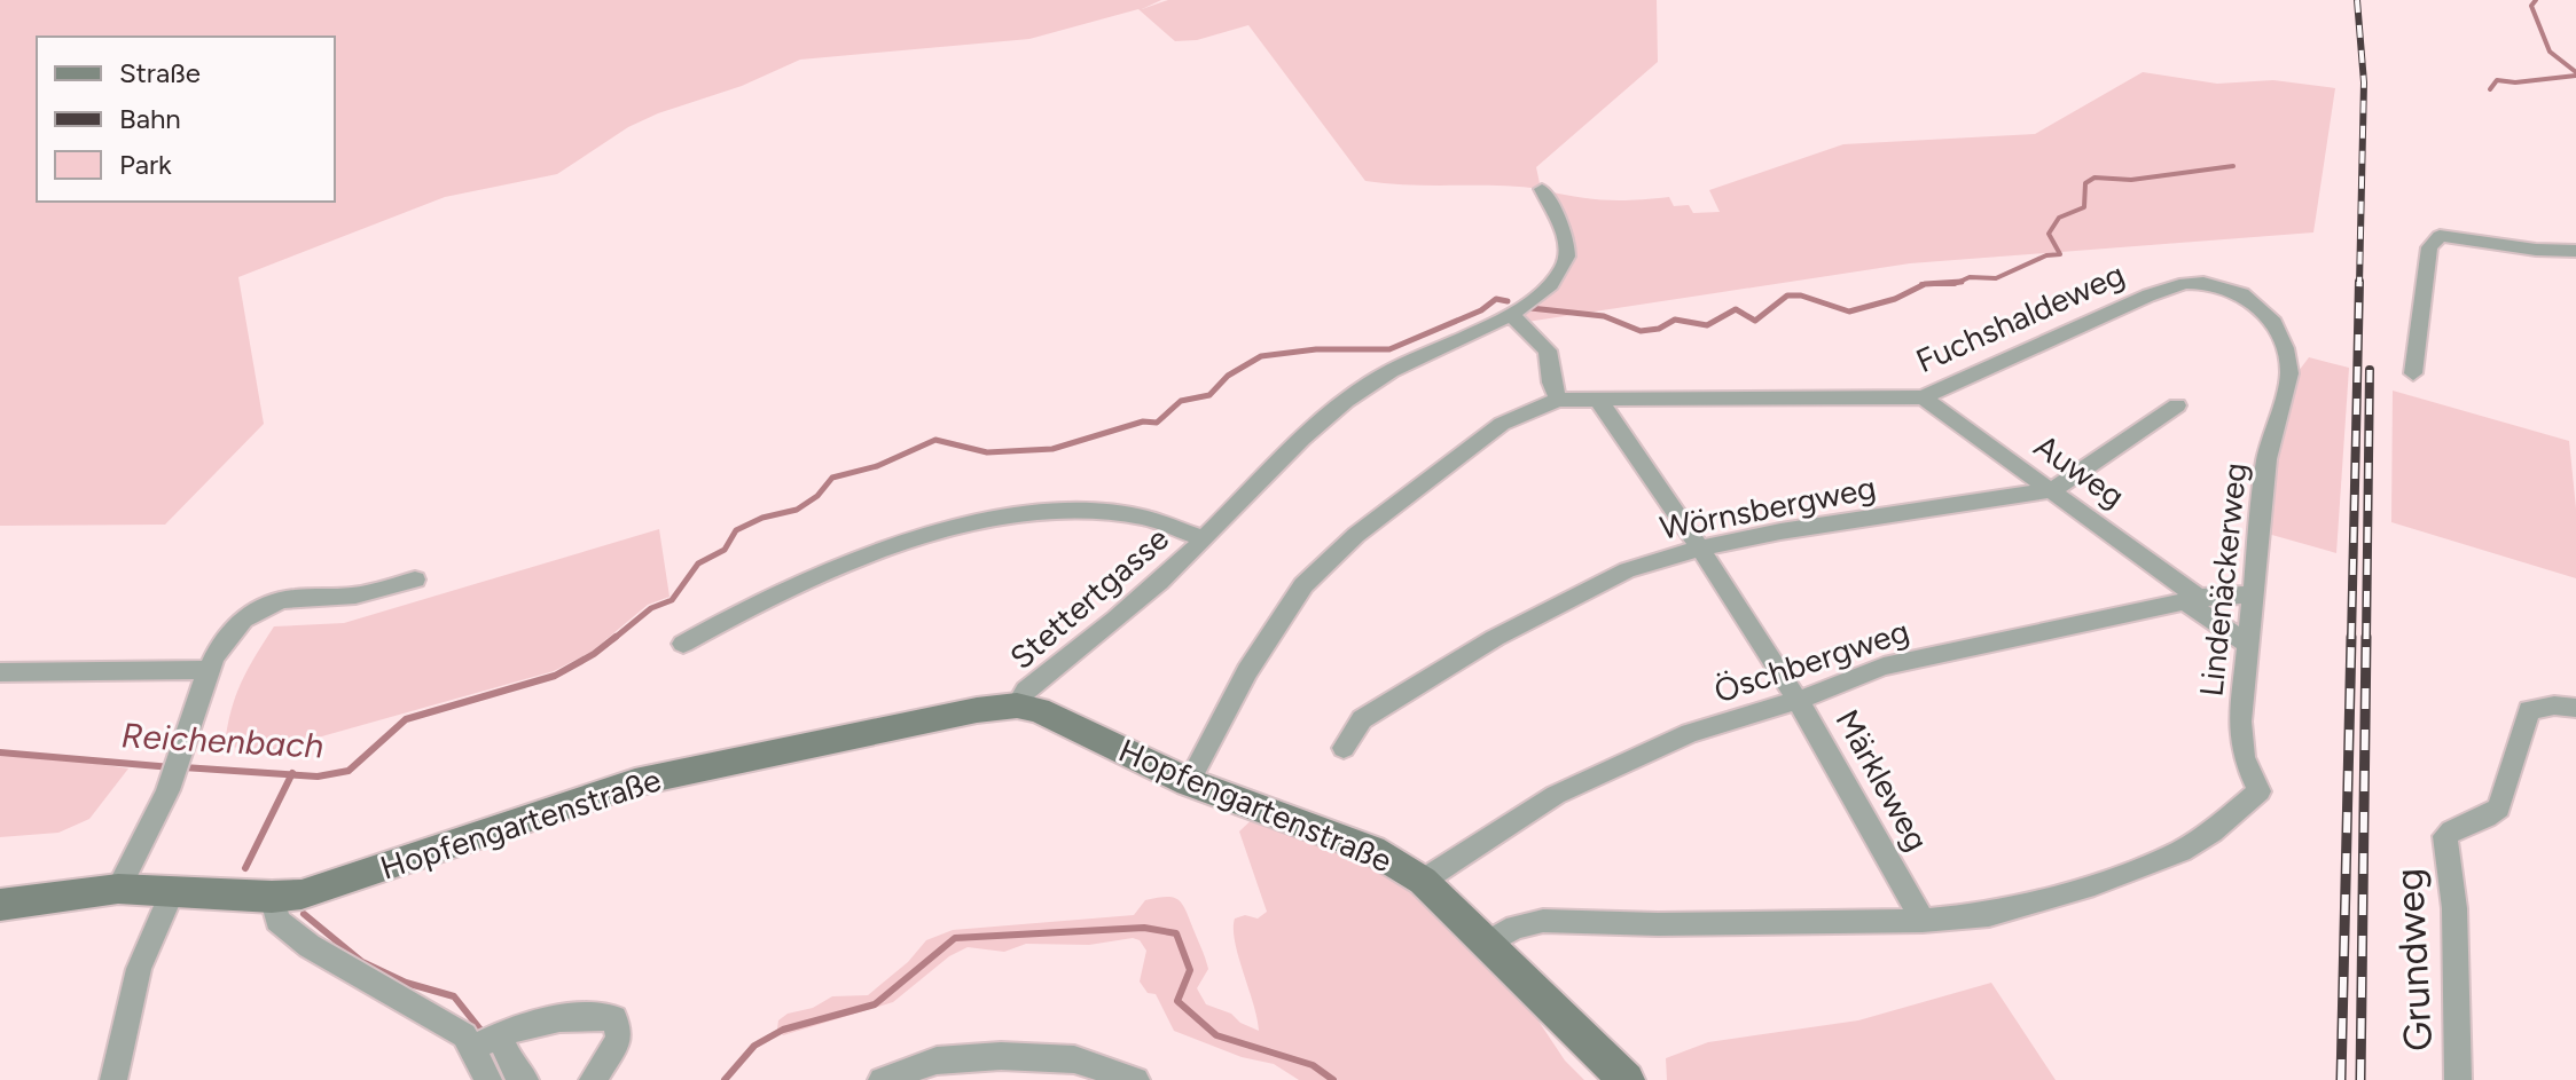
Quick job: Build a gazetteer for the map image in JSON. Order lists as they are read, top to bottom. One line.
{"streets":{"street":["Fuchshaldeweg","Auweg","Wörnsbergweg","Lindenäckerweg","Stettertgasse","Öschbergweg","Märkleweg","Hopfengartenstraße","Grundweg"]},"crossings":[["Fuchshaldeweg","Auweg"],["Fuchshaldeweg","Lindenäckerweg"],["Fuchshaldeweg","Märkleweg"],["Fuchshaldeweg","Hopfengartenstraße"],["Auweg","Wörnsbergweg"],["Auweg","Lindenäckerweg"],["Auweg","Öschbergweg"],["Wörnsbergweg","Märkleweg"],["Lindenäckerweg","Öschbergweg"],["Lindenäckerweg","Märkleweg"],["Stettertgasse","Hopfengartenstraße"],["Öschbergweg","Märkleweg"],["Öschbergweg","Hopfengartenstraße"]],"water":["Reichenbach"],"legend":["Straße","Bahn","Park"]}
